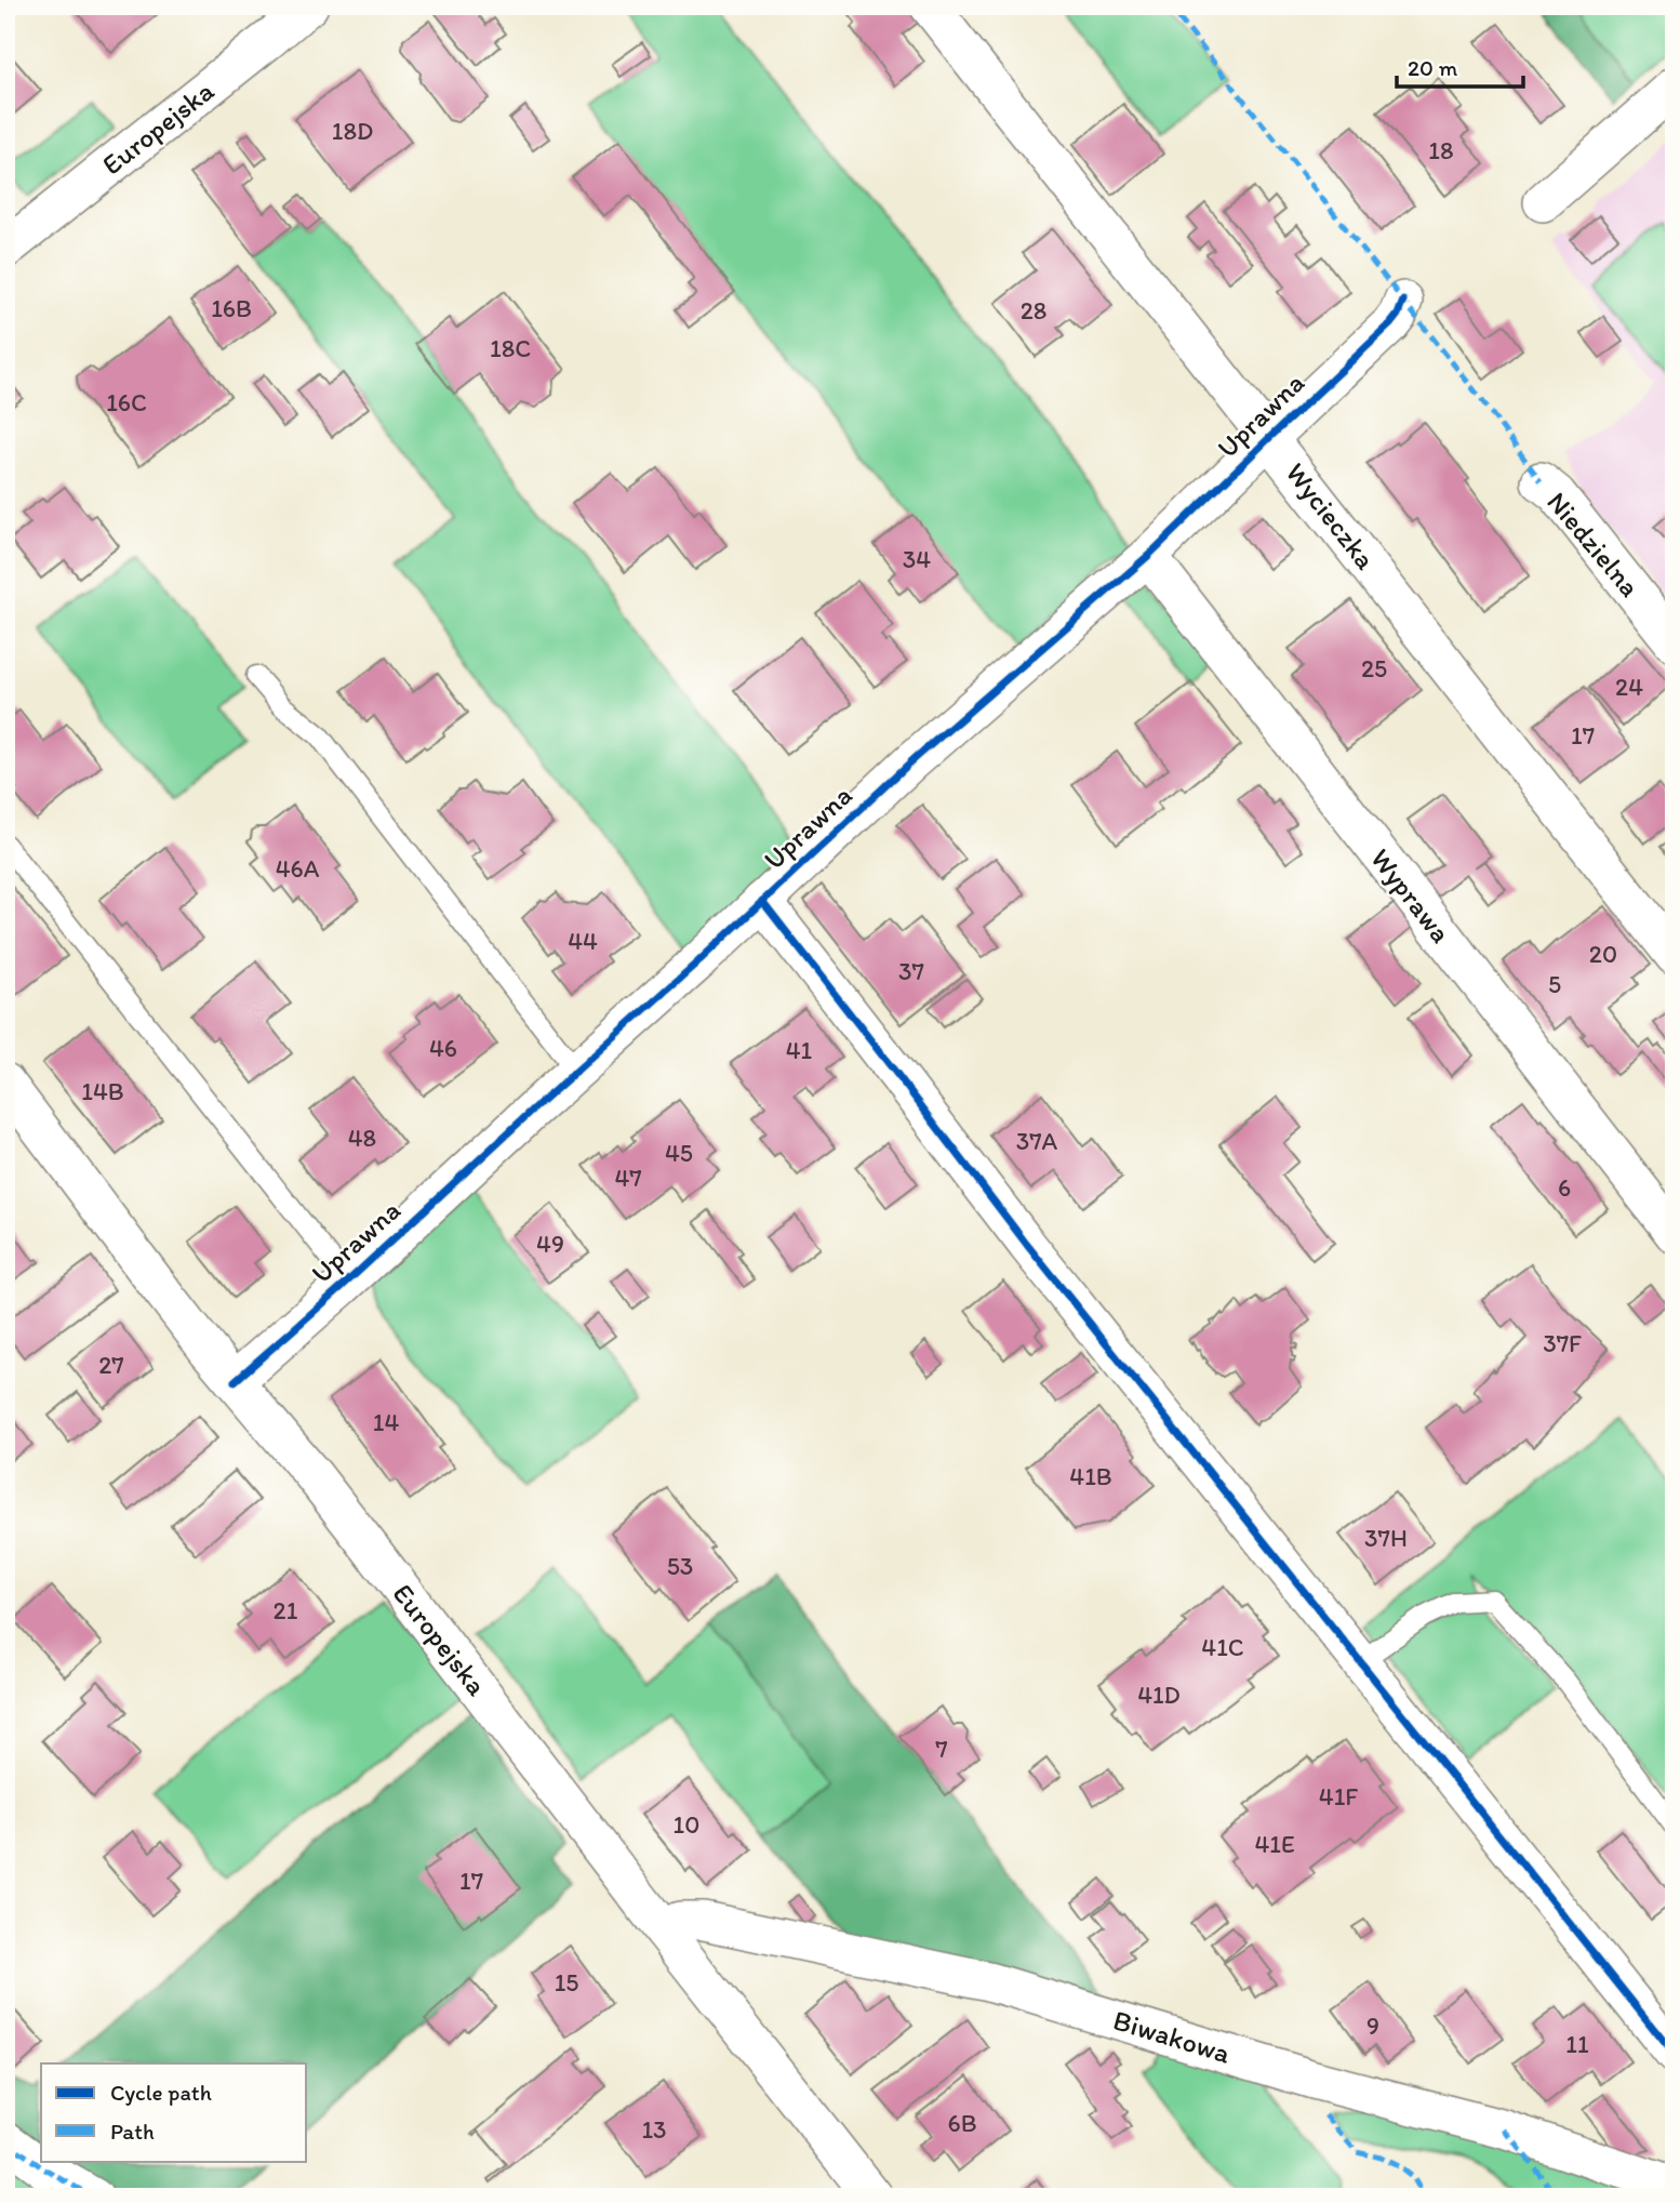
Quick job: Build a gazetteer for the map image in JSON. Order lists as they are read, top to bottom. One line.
{"streets":{"street":["Europejska","Uprawna","Wycieczka","Niedzielna","Wyprawa","Biwakowa"]},"crossings":[["Europejska","Uprawna"],["Europejska","Biwakowa"],["Uprawna","Wycieczka"],["Uprawna","Wyprawa"]],"house_numbers":["18D","18","16B","28","18C","16C","34","25","24","17","46A","44","20","37","5","46","41","14B","48","37A","45","47","6","49","37F","27","14","41B","37H","53","21","41C","41D","7","41F","10","41E","17","15","9","11","6B","13"],"legend":["Cycle path","Path"],"scale_bar":"20 m"}
